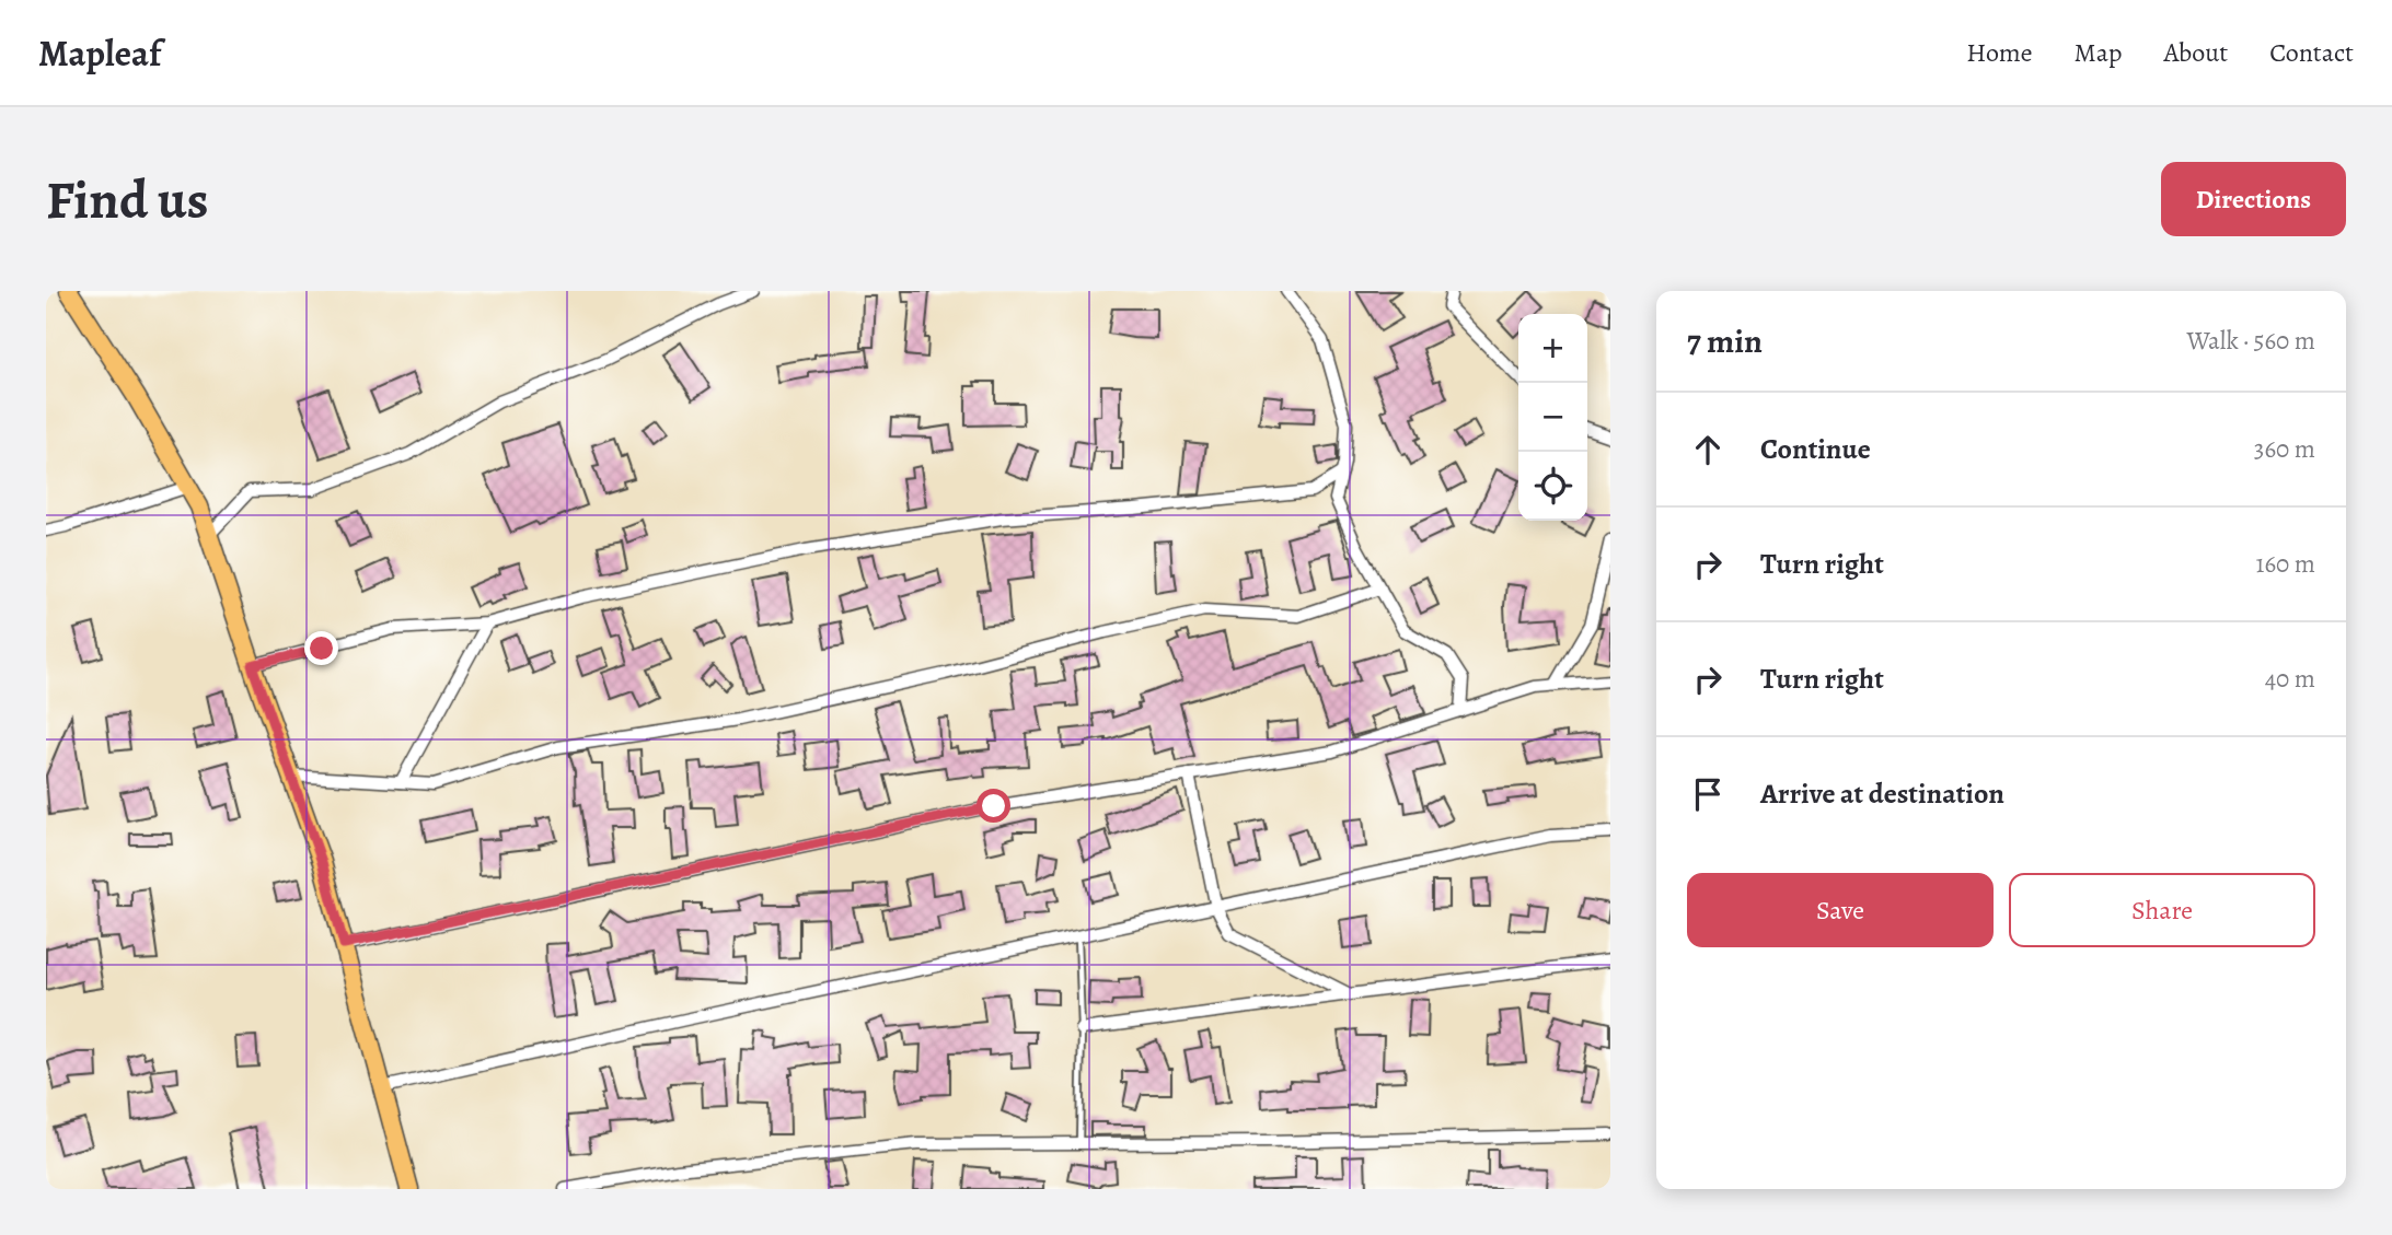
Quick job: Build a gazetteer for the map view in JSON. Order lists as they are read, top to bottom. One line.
{"page":{"header":"Mapleaf","nav":["Home","Map","About","Contact"],"buttons":["Directions",["Save","Share"]],"title":"Find us","heading":["7 min","Walk · 560 m"],"map_buttons":["+","−"],"list":[["Continue","360 m"],["Turn right","160 m"],["Turn right","40 m"],"Arrive at destination"]}}
